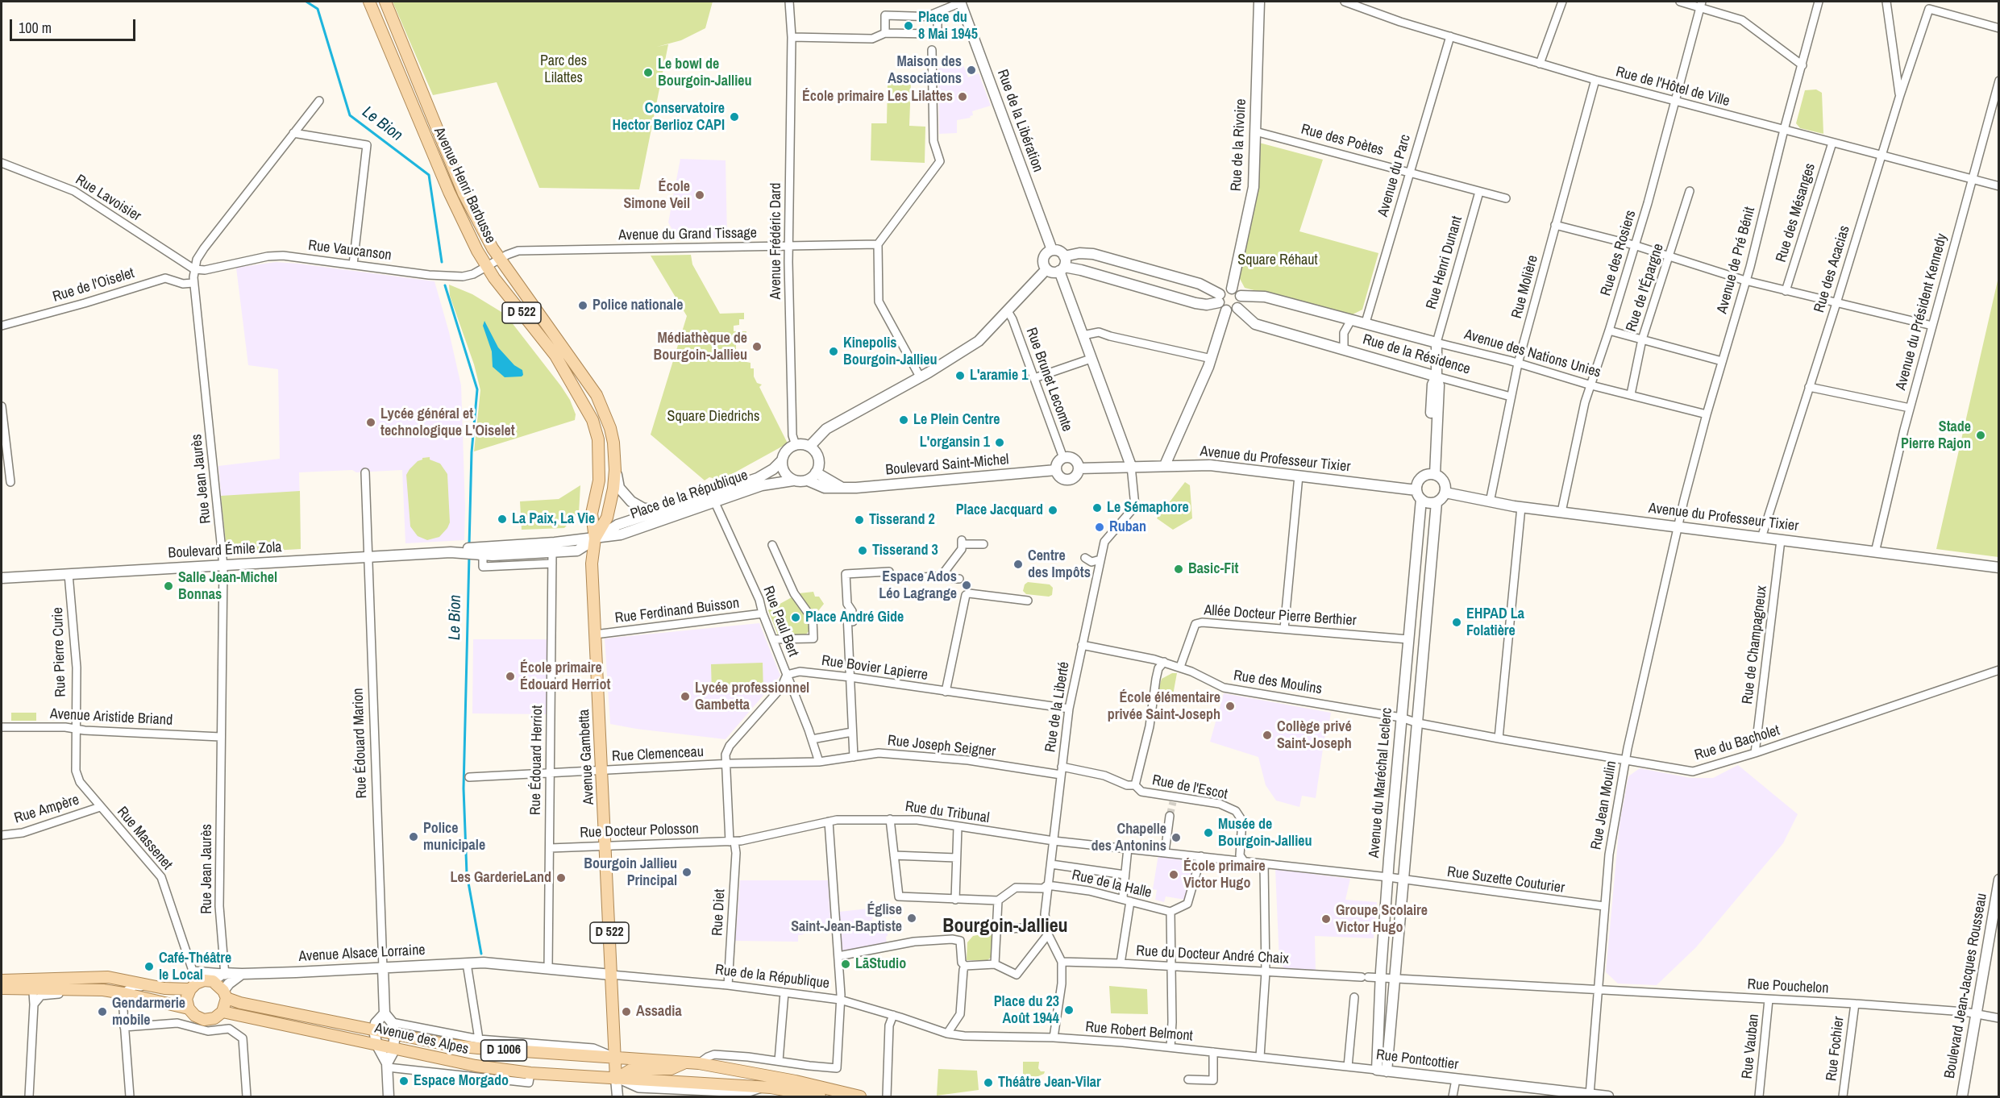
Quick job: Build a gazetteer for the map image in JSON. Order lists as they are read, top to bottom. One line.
{"streets":{"main road":["Avenue Henri Barbusse","D 522","Avenue Gambetta","Avenue des Alpes","D 1006"],"street":["Rue de l'Hôtel de Ville","Rue de la Libération","Rue des Poètes","Rue de la Rivoire","Avenue du Parc","Rue Lavoisier","Rue des Mésanges","Avenue du Grand Tissage","Avenue Frédéric Dard","Rue Vaucanson","Rue des Rosiers","Avenue de Pré Bénit","Rue Henri Dunant","Rue des Acacias","Rue de l'Oiselet","Rue Molière","Rue de l'Épargne","Avenue du Président Kennedy","Avenue des Nations Unies","Rue de la Résidence","Rue Brunet Lecomte","Avenue du Professeur Tixier","Boulevard Saint-Michel","Rue Jean Jaurès","Place de la République","Boulevard Émile Zola","Rue Ferdinand Buisson","Allée Docteur Pierre Berthier","Rue Paul Bert","Rue de Champagneux","Rue Pierre Curie","Rue Bovier Lapierre","Rue des Moulins","Rue de la Liberté","Avenue Aristide Briand","Rue Édouard Marion","Rue du Bacholet","Rue Joseph Seigner","Rue Clemenceau","Rue Édouard Herriot","Avenue du Maréchal Leclerc","Rue de l'Escot","Rue Jean Moulin","Rue Ampère","Rue du Tribunal","Rue Docteur Polosson","Rue Massenet","Rue Suzette Couturier","Rue de la Halle","Rue Diet","Avenue Alsace Lorraine","Rue du Docteur André Chaix","Rue de la République","Boulevard Jean-Jacques Rousseau","Rue Pouchelon","Rue Robert Belmont","Rue Vauban","Rue Fochier","Rue Pontcottier"]},"crossings":[["Rue de l'Hôtel de Ville","Avenue du Parc"],["Rue de l'Hôtel de Ville","Rue des Mésanges"],["Rue de l'Hôtel de Ville","Rue des Rosiers"],["Rue de l'Hôtel de Ville","Avenue de Pré Bénit"],["Rue de l'Hôtel de Ville","Rue des Acacias"],["Rue de l'Hôtel de Ville","Rue Molière"],["Rue de l'Hôtel de Ville","Avenue du Président Kennedy"],["Rue des Poètes","Rue de la Rivoire"],["Rue des Poètes","Avenue du Parc"],["Rue des Poètes","Rue Henri Dunant"],["Rue de la Rivoire","Avenue des Nations Unies"],["Avenue du Parc","Avenue des Nations Unies"],["Avenue Henri Barbusse","Avenue du Grand Tissage"],["Avenue Henri Barbusse","Rue Vaucanson"],["Avenue Henri Barbusse","Place de la République"],["Avenue Henri Barbusse","Avenue Gambetta"],["Rue Lavoisier","Rue Vaucanson"],["Rue Lavoisier","Rue Jean Jaurès"],["Avenue du Grand Tissage","Avenue Frédéric Dard"],["Avenue du Grand Tissage","Rue Vaucanson"],["Avenue Frédéric Dard","Boulevard Saint-Michel"],["Avenue Frédéric Dard","Place de la République"],["Rue Vaucanson","Rue Jean Jaurès"],["Rue des Rosiers","Avenue des Nations Unies"],["Rue des Rosiers","Avenue du Professeur Tixier"],["Avenue de Pré Bénit","Avenue des Nations Unies"],["Avenue de Pré Bénit","Avenue du Professeur Tixier"],["Avenue de Pré Bénit","Rue Jean Moulin"],["Rue Henri Dunant","Avenue des Nations Unies"],["Rue des Acacias","Avenue du Professeur Tixier"],["Rue de l'Oiselet","Rue Jean Jaurès"],["Rue Molière","Avenue des Nations Unies"],["Rue Molière","Rue de la Résidence"],["Rue Molière","Avenue du Professeur Tixier"],["Rue de l'Épargne","Avenue des Nations Unies"],["Avenue du Président Kennedy","Avenue du Professeur Tixier"],["D 522","Avenue Gambetta"],["D 522","Rue de la République"],["D 522","Avenue des Alpes"],["Avenue des Nations Unies","Rue de la Résidence"],["Rue Brunet Lecomte","Avenue du Professeur Tixier"],["Rue Brunet Lecomte","Boulevard Saint-Michel"],["Avenue du Professeur Tixier","Boulevard Saint-Michel"],["Avenue du Professeur Tixier","Rue de Champagneux"],["Avenue du Professeur Tixier","Rue de la Liberté"],["Avenue du Professeur Tixier","Avenue du Maréchal Leclerc"],["Avenue du Professeur Tixier","Rue Jean Moulin"],["Boulevard Saint-Michel","Place de la République"],["Rue Jean Jaurès","Boulevard Émile Zola"],["Rue Jean Jaurès","Avenue Aristide Briand"],["Rue Jean Jaurès","Avenue Alsace Lorraine"],["Rue Jean Jaurès","Avenue des Alpes"],["Place de la République","Boulevard Émile Zola"],["Place de la République","Rue Paul Bert"],["Place de la République","Avenue Gambetta"],["Place de la République","Rue Édouard Herriot"],["Boulevard Émile Zola","Rue Pierre Curie"],["Boulevard Émile Zola","Rue Édouard Marion"],["Rue Ferdinand Buisson","Rue Paul Bert"],["Rue Ferdinand Buisson","Avenue Gambetta"],["Allée Docteur Pierre Berthier","Rue des Moulins"],["Allée Docteur Pierre Berthier","Avenue du Maréchal Leclerc"],["Rue Paul Bert","Rue Bovier Lapierre"],["Rue Paul Bert","Rue Joseph Seigner"],["Rue Paul Bert","Rue Clemenceau"],["Rue de Champagneux","Rue du Bacholet"],["Rue Pierre Curie","Avenue Aristide Briand"],["Rue Pierre Curie","Rue Massenet"],["Rue Bovier Lapierre","Rue de la Liberté"],["Rue des Moulins","Rue de la Liberté"],["Rue des Moulins","Rue du Bacholet"],["Rue des Moulins","Avenue du Maréchal Leclerc"],["Rue de la Liberté","Rue Joseph Seigner"],["Rue de la Liberté","Rue de l'Escot"],["Rue de la Liberté","Rue du Tribunal"],["Rue de la Liberté","Rue de la Halle"],["Rue de la Liberté","Rue du Docteur André Chaix"],["Avenue Aristide Briand","Rue Massenet"],["Rue Édouard Marion","Avenue Alsace Lorraine"],["Rue du Bacholet","Rue Jean Moulin"],["Rue Joseph Seigner","Rue Clemenceau"],["Rue Joseph Seigner","Rue de l'Escot"],["Rue Clemenceau","Avenue Gambetta"],["Rue Clemenceau","Rue Édouard Herriot"],["Rue Clemenceau","Rue Diet"],["Avenue Gambetta","Rue Docteur Polosson"],["Avenue Gambetta","Rue de la République"],["Rue Édouard Herriot","Rue Docteur Polosson"],["Rue Édouard Herriot","Rue de la République"],["Avenue du Maréchal Leclerc","Rue Suzette Couturier"],["Avenue du Maréchal Leclerc","Rue du Docteur André Chaix"],["Avenue du Maréchal Leclerc","Rue Pontcottier"],["Rue de l'Escot","Rue du Tribunal"],["Rue de l'Escot","Rue Suzette Couturier"],["Rue Jean Moulin","Rue Suzette Couturier"],["Rue Jean Moulin","Rue du Docteur André Chaix"],["Rue Jean Moulin","Rue Pouchelon"],["Rue Jean Moulin","Rue Pontcottier"],["Rue Ampère","Rue Massenet"],["Rue du Tribunal","Rue Docteur Polosson"],["Rue du Tribunal","Rue Suzette Couturier"],["Rue du Tribunal","Rue Diet"],["Rue Docteur Polosson","Rue Diet"],["Rue Massenet","Avenue Alsace Lorraine"],["Rue Diet","Rue de la République"],["Avenue Alsace Lorraine","Rue de la République"],["Rue du Docteur André Chaix","Rue Pouchelon"],["Rue de la République","Rue Robert Belmont"],["Rue de la République","Avenue des Alpes"],["Boulevard Jean-Jacques Rousseau","Rue Pouchelon"],["Rue Pouchelon","Rue Vauban"],["Rue Pouchelon","Rue Fochier"],["Rue Robert Belmont","Rue Pontcottier"]],"districts":["Bourgoin-Jallieu"],"water":["Le Bion"],"parks":["Parc des Lilattes","Square Réhaut","Square Diedrichs"],"places":["Place du 8 Mai 1945","Maison des Associations","Le bowl de Bourgoin-Jallieu","École primaire Les Lilattes","Conservatoire Hector Berlioz CAPI","École Simone Veil","Police nationale","Médiathèque de Bourgoin-Jallieu","Kinepolis Bourgoin-Jallieu","L'aramie 1","Le Plein Centre","Lycée général et technologique L'Oiselet","Stade Pierre Rajon","L'organsin 1","Le Sémaphore","Place Jacquard","La Paix, La Vie","Tisserand 2","Ruban","Tisserand 3","Centre des Impôts","Basic-Fit","Espace Ados Léo Lagrange","Salle Jean-Michel Bonnas","Place André Gide","EHPAD La Folatière","École primaire Édouard Herriot","Lycée professionnel Gambetta","École élémentaire privée Saint-Joseph","Collège privé Saint-Joseph","Musée de Bourgoin-Jallieu","Police municipale","Chapelle des Antonins","Bourgoin Jallieu Principal","École primaire Victor Hugo","Les GarderieLand","Église Saint-Jean-Baptiste","Groupe Scolaire Victor Hugo","LāStudio","Café-Théâtre le Local","Place du 23 Août 1944","Gendarmerie mobile","Assadia","Espace Morgado","Théâtre Jean-Vilar"],"scale_bar":"100 m"}
